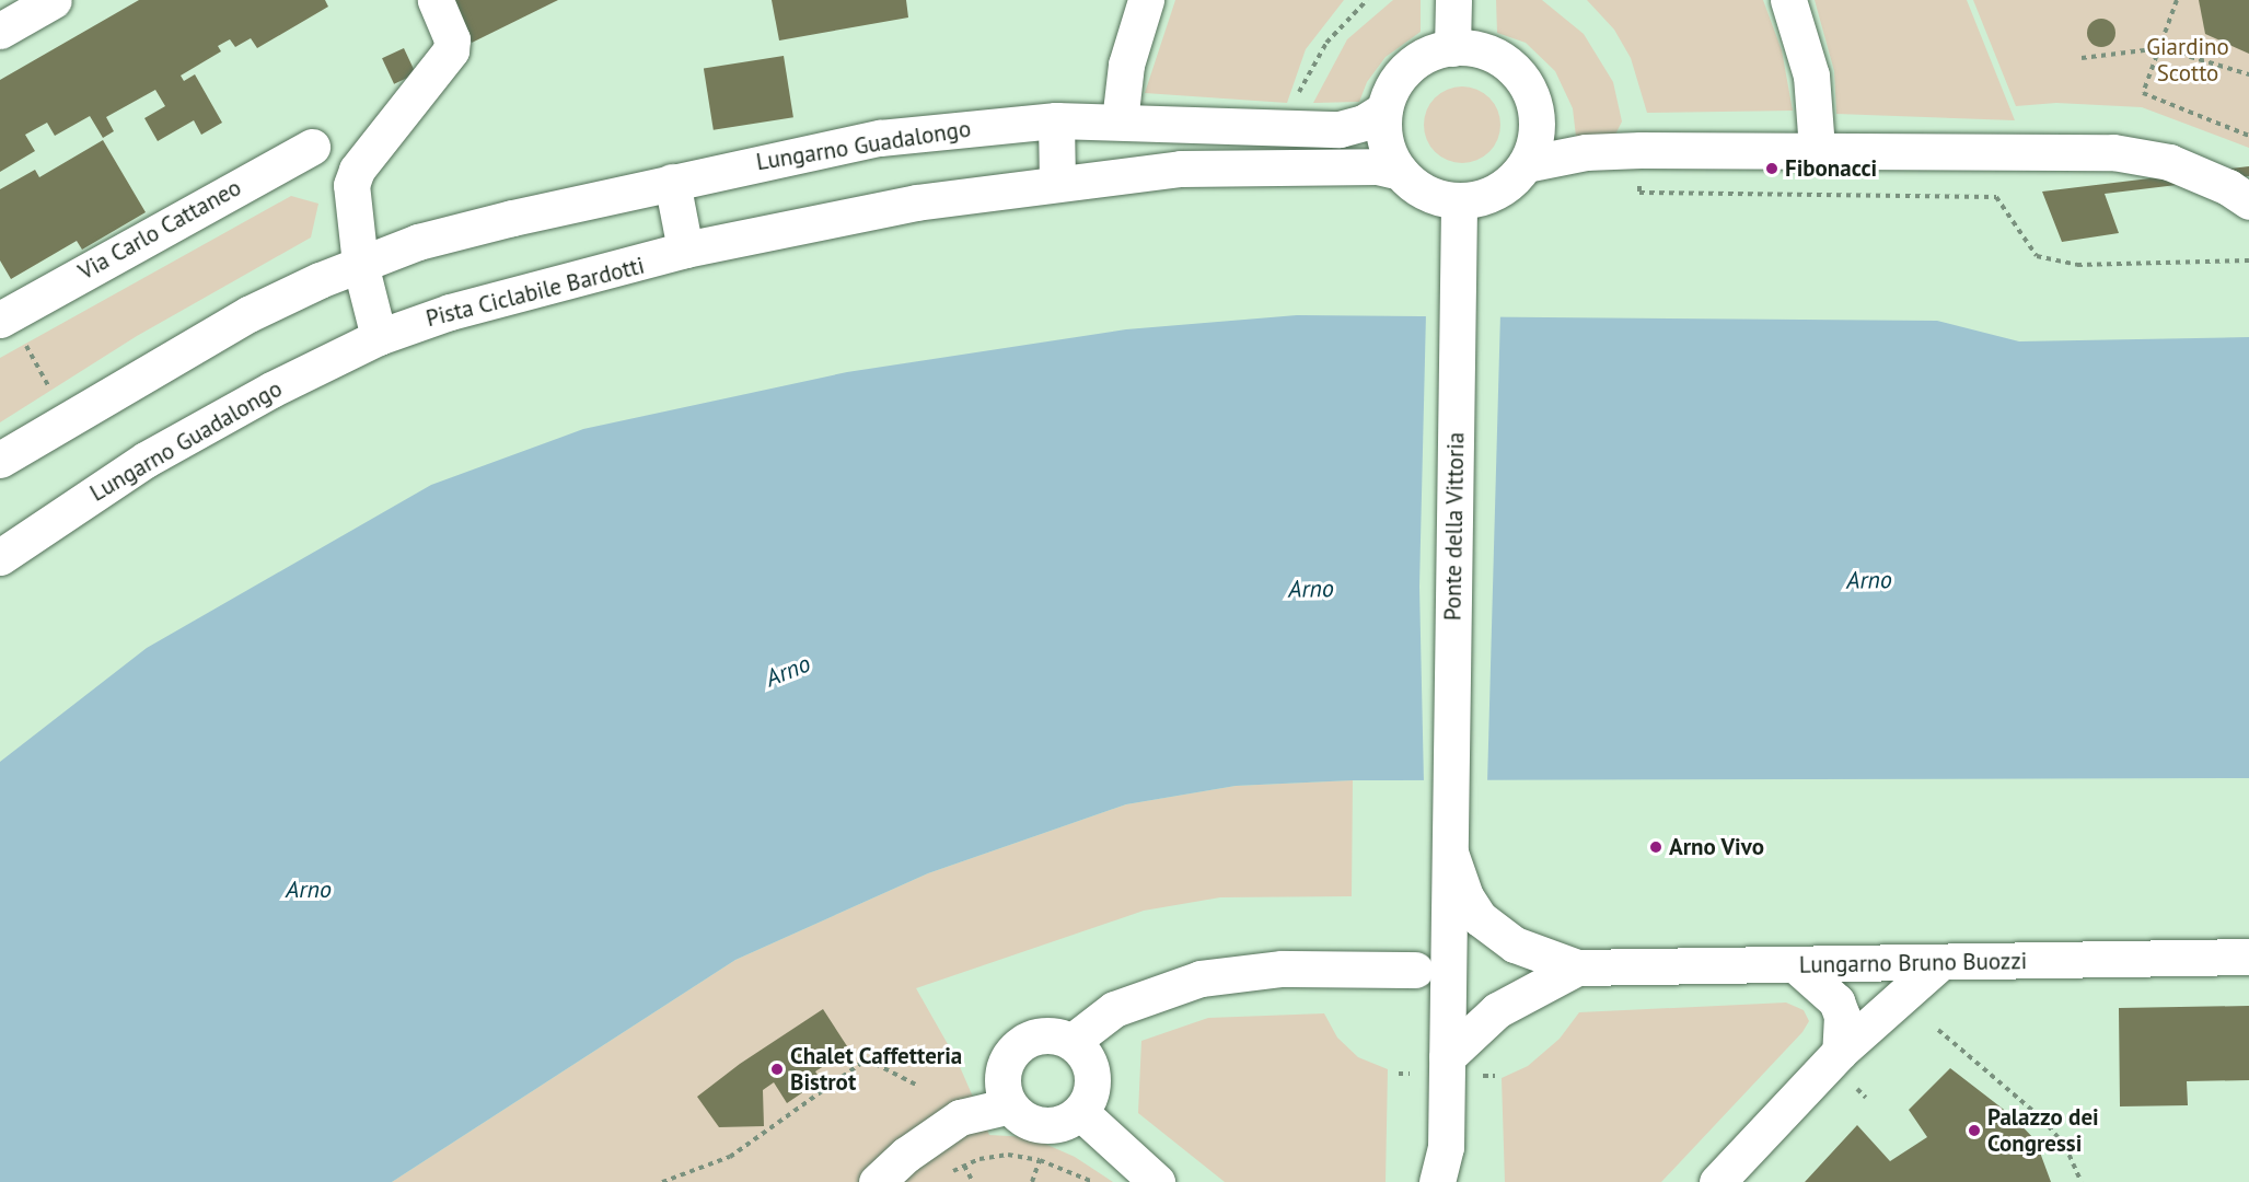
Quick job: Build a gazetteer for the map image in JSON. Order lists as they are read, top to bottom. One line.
{"streets":{"street":["Lungarno Guadalongo","Via Carlo Cattaneo","Ponte della Vittoria","Lungarno Bruno Buozzi"]},"crossings":[["Lungarno Guadalongo","Ponte della Vittoria"],["Ponte della Vittoria","Lungarno Bruno Buozzi"]],"water":["Arno"],"parks":["Giardino Scotto"],"places":["Fibonacci","Arno Vivo","Chalet Caffetteria Bistrot","Palazzo dei Congressi"]}
